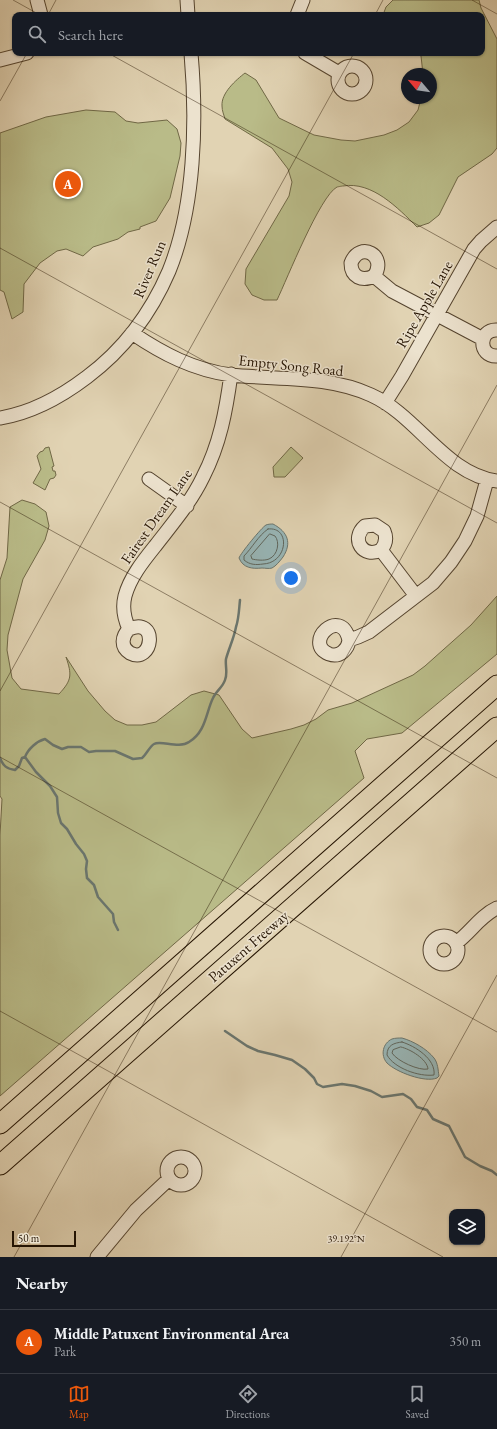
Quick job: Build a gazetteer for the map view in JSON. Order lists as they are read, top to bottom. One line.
{"streets":{"highway":["Patuxent Freeway"],"street":["River Run","Ripe Apple Lane","Empty Song Road","Fairest Dream Lane"]},"crossings":[["River Run","Empty Song Road"],["Ripe Apple Lane","Empty Song Road"],["Empty Song Road","Fairest Dream Lane"]],"scale_bar":"50 m","north":"top left","page":{"search":"Search here","pins":"A","scale":"50 m","heading":"Nearby","list":[{"mark":"A","name":"Middle Patuxent Environmental Area","note":"Park","value":"350 m"}],"nav":["Map","Directions","Saved"]},"coordinates":["39.192°N"]}
